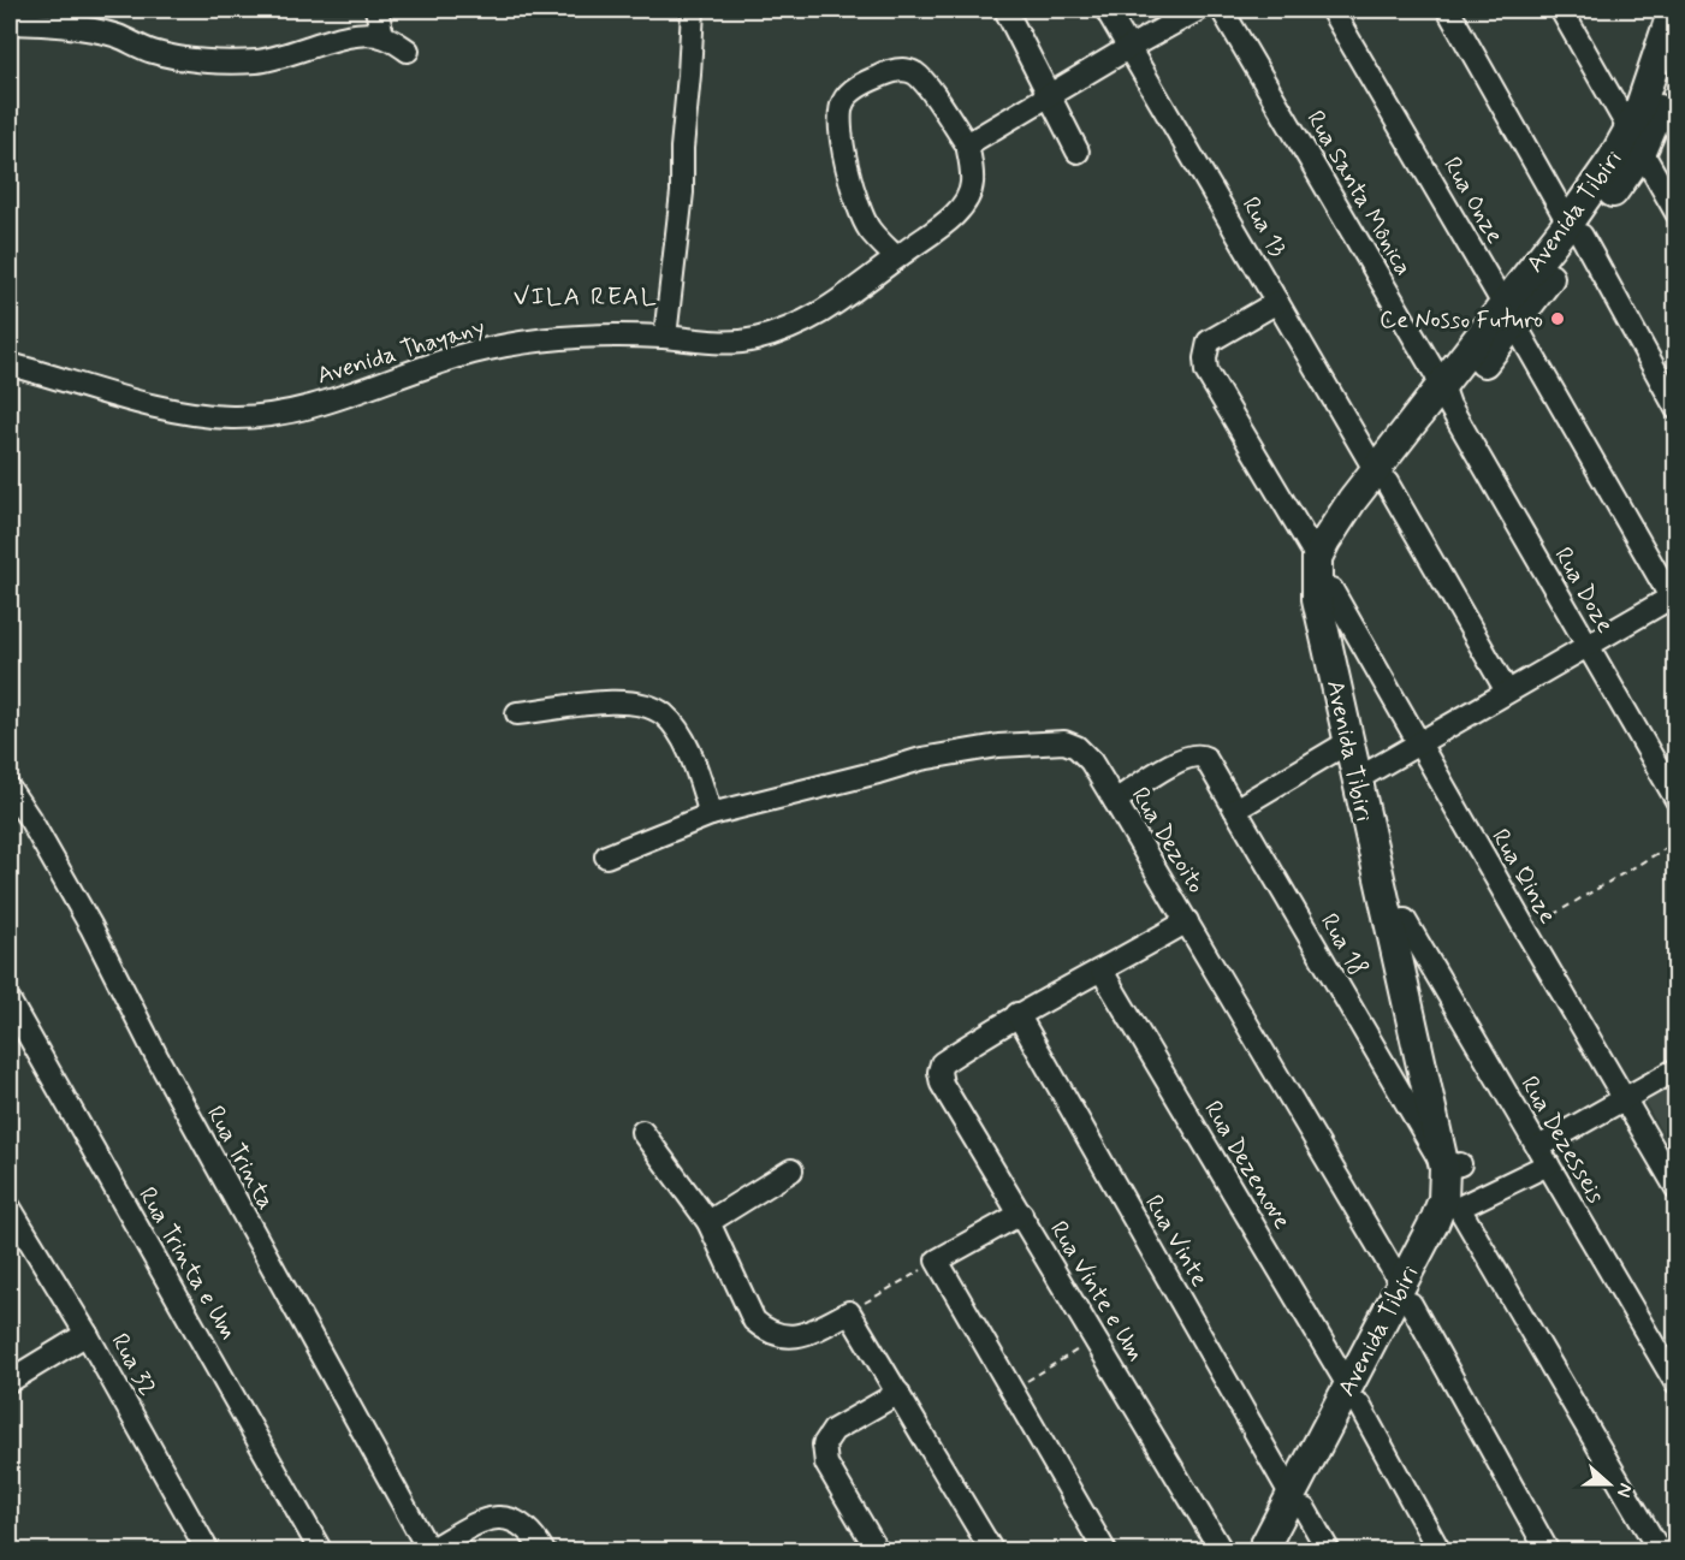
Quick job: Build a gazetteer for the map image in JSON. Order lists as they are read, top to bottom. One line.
{"streets":{"main road":["Avenida Tibiri"],"street":["Rua Santa Mônica","Rua Onze","Rua 13","Avenida Thayany","Rua Doze","Rua Dezoito","Rua Qinze","Rua 18","Rua Dezesseis","Rua Trinta","Rua Dezenove","Rua Vinte","Rua Trinta e Um","Rua Vinte e Um","Rua 32"]},"crossings":[["Rua Santa Mônica","Avenida Tibiri"],["Rua Santa Mônica","Rua Doze"],["Rua Onze","Avenida Tibiri"],["Avenida Tibiri","Rua 13"],["Avenida Tibiri","Rua Doze"],["Avenida Tibiri","Rua Dezoito"],["Avenida Tibiri","Rua Qinze"],["Avenida Tibiri","Rua 18"],["Avenida Tibiri","Rua Dezesseis"],["Avenida Tibiri","Rua Dezenove"],["Avenida Tibiri","Rua Vinte"],["Rua Dezoito","Rua 18"],["Rua Vinte","Rua Vinte e Um"]],"districts":["VILA REAL"],"places":["Ce Nosso Futuro"],"north":"right"}
